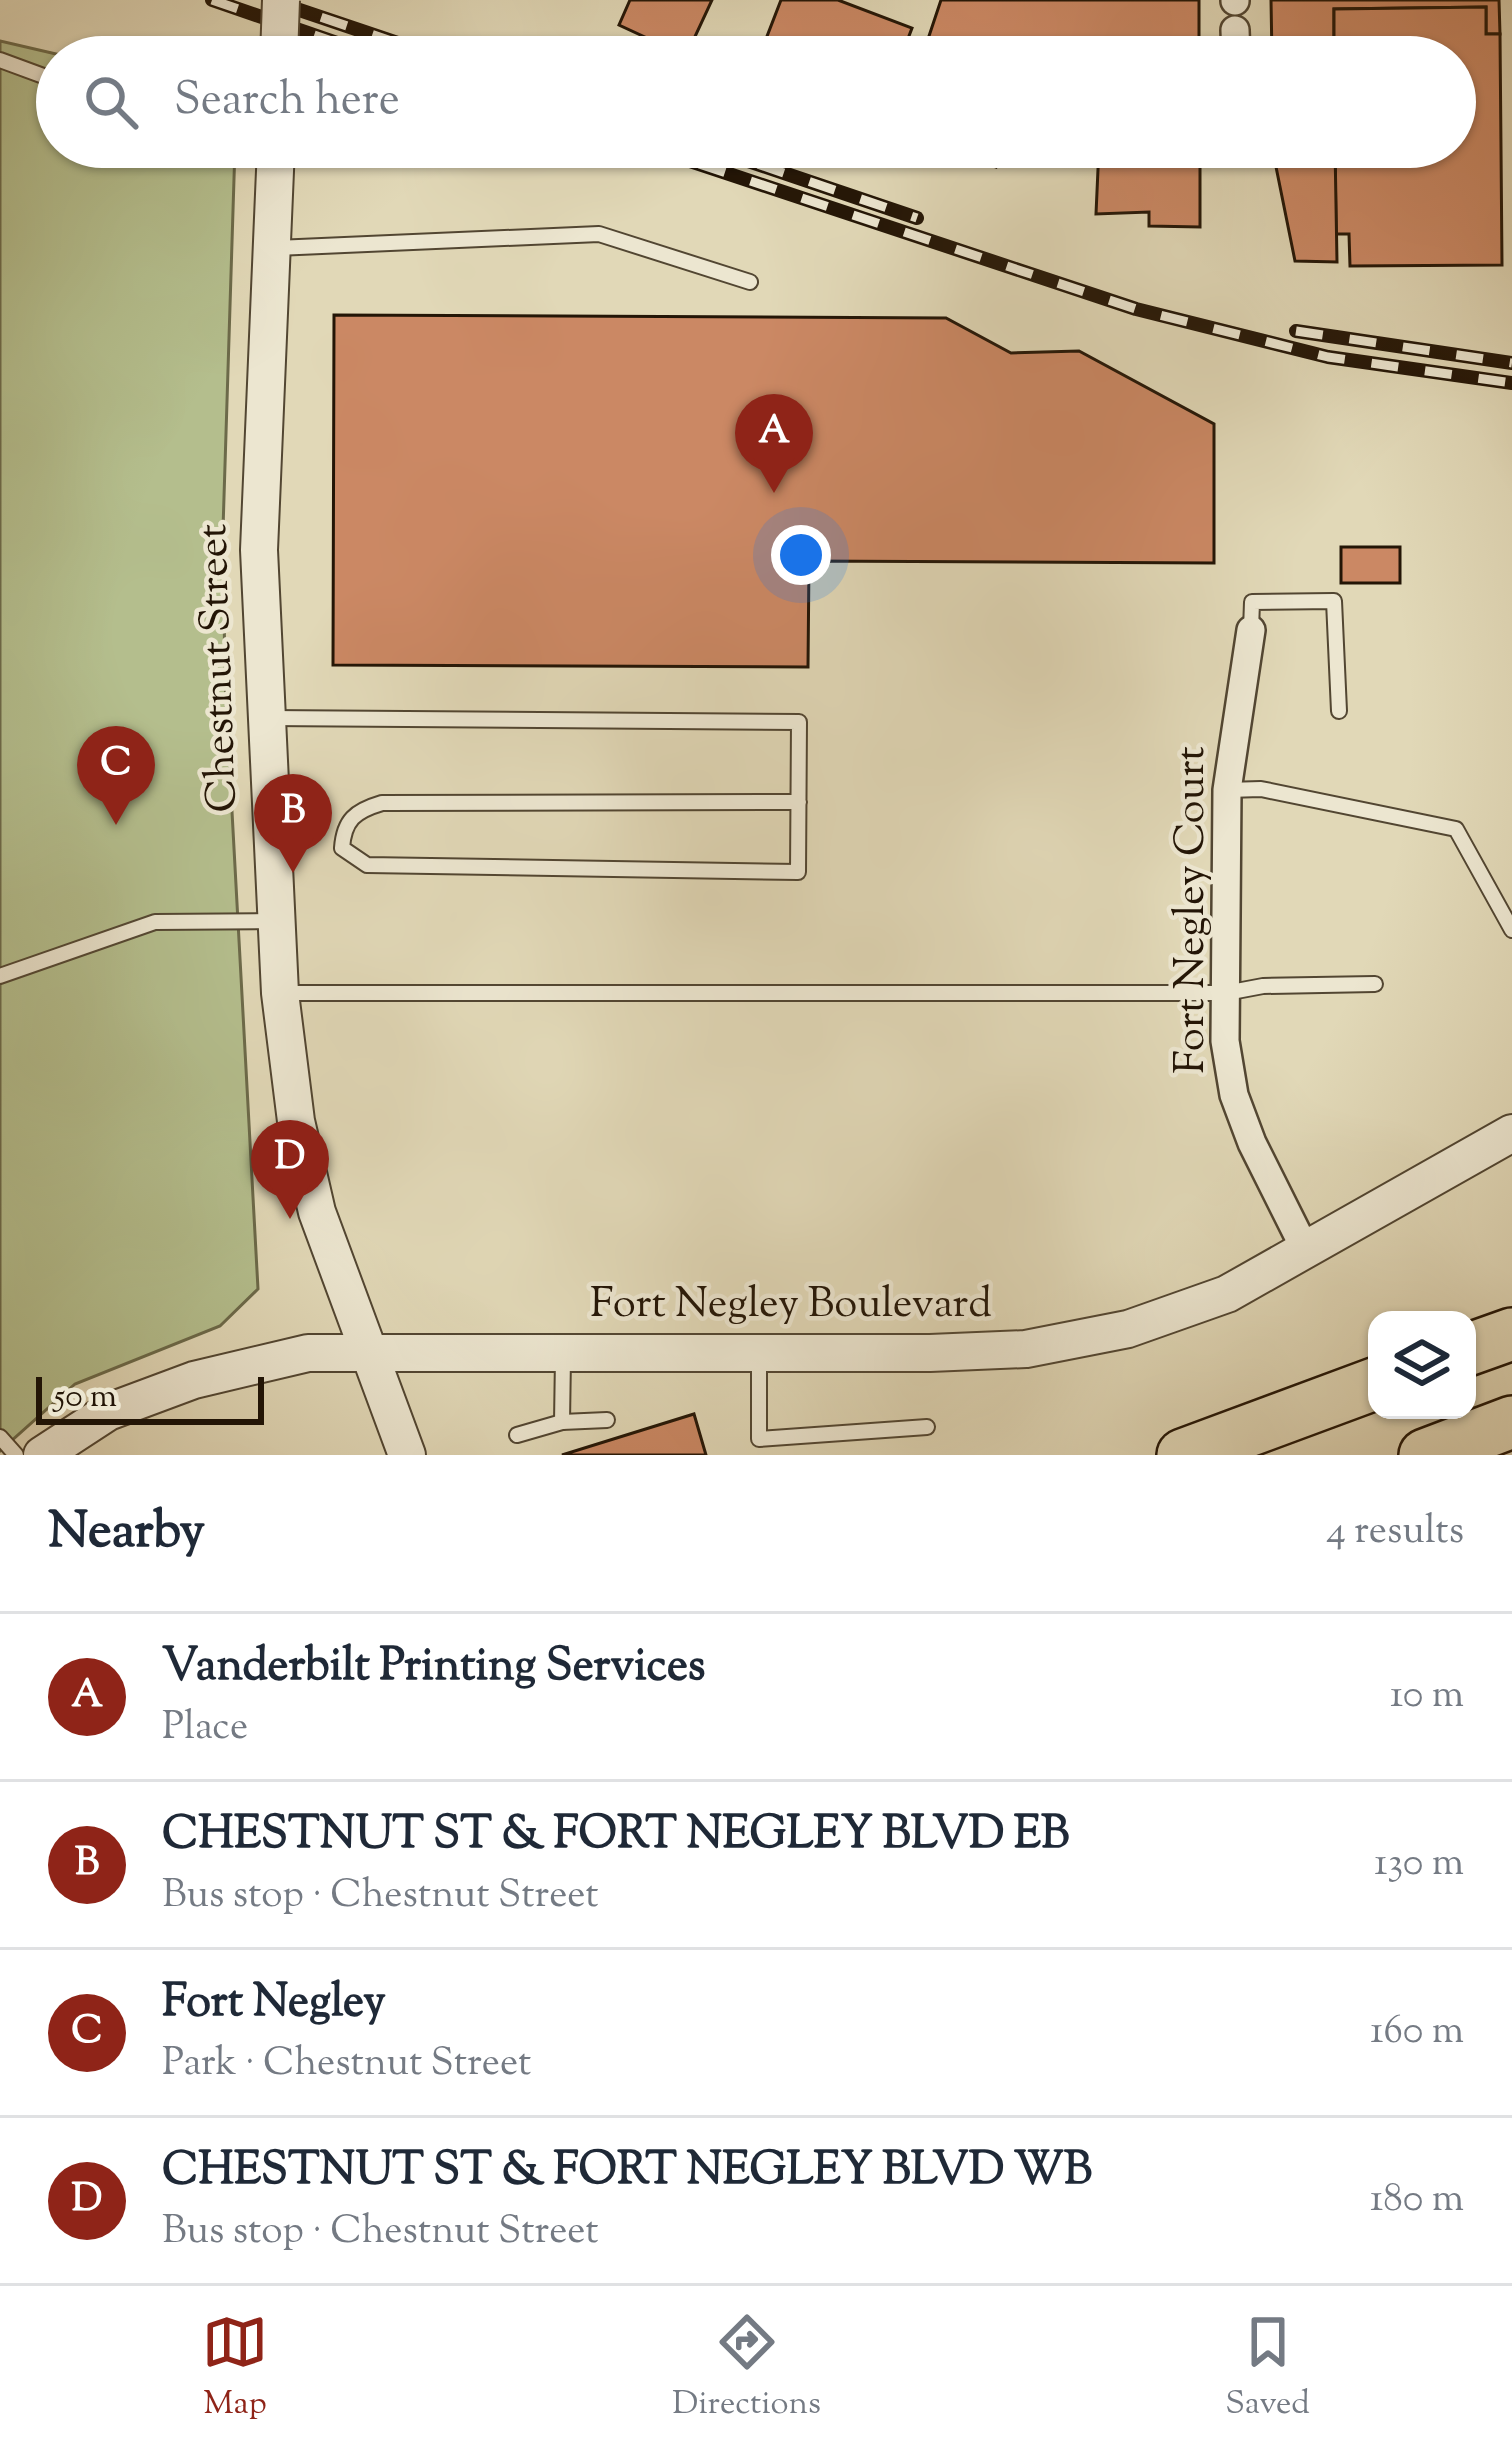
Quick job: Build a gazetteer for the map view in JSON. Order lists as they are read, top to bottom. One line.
{"streets":{"street":["Chestnut Street","Fort Negley Court","Fort Negley Boulevard"]},"crossings":[["Chestnut Street","Fort Negley Boulevard"],["Fort Negley Court","Fort Negley Boulevard"]],"scale_bar":"50 m","page":{"search":"Search here","pins":["A","C","B","D"],"scale":"50 m","heading":["Nearby","4 results"],"list":[{"mark":"A","name":"Vanderbilt Printing Services","note":"Place","value":"10 m"},{"mark":"B","name":"CHESTNUT ST & FORT NEGLEY BLVD EB","note":"Bus stop · Chestnut Street","value":"130 m"},{"mark":"C","name":"Fort Negley","note":"Park · Chestnut Street","value":"160 m"},{"mark":"D","name":"CHESTNUT ST & FORT NEGLEY BLVD WB","note":"Bus stop · Chestnut Street","value":"180 m"}],"nav":["Map","Directions","Saved"]}}
